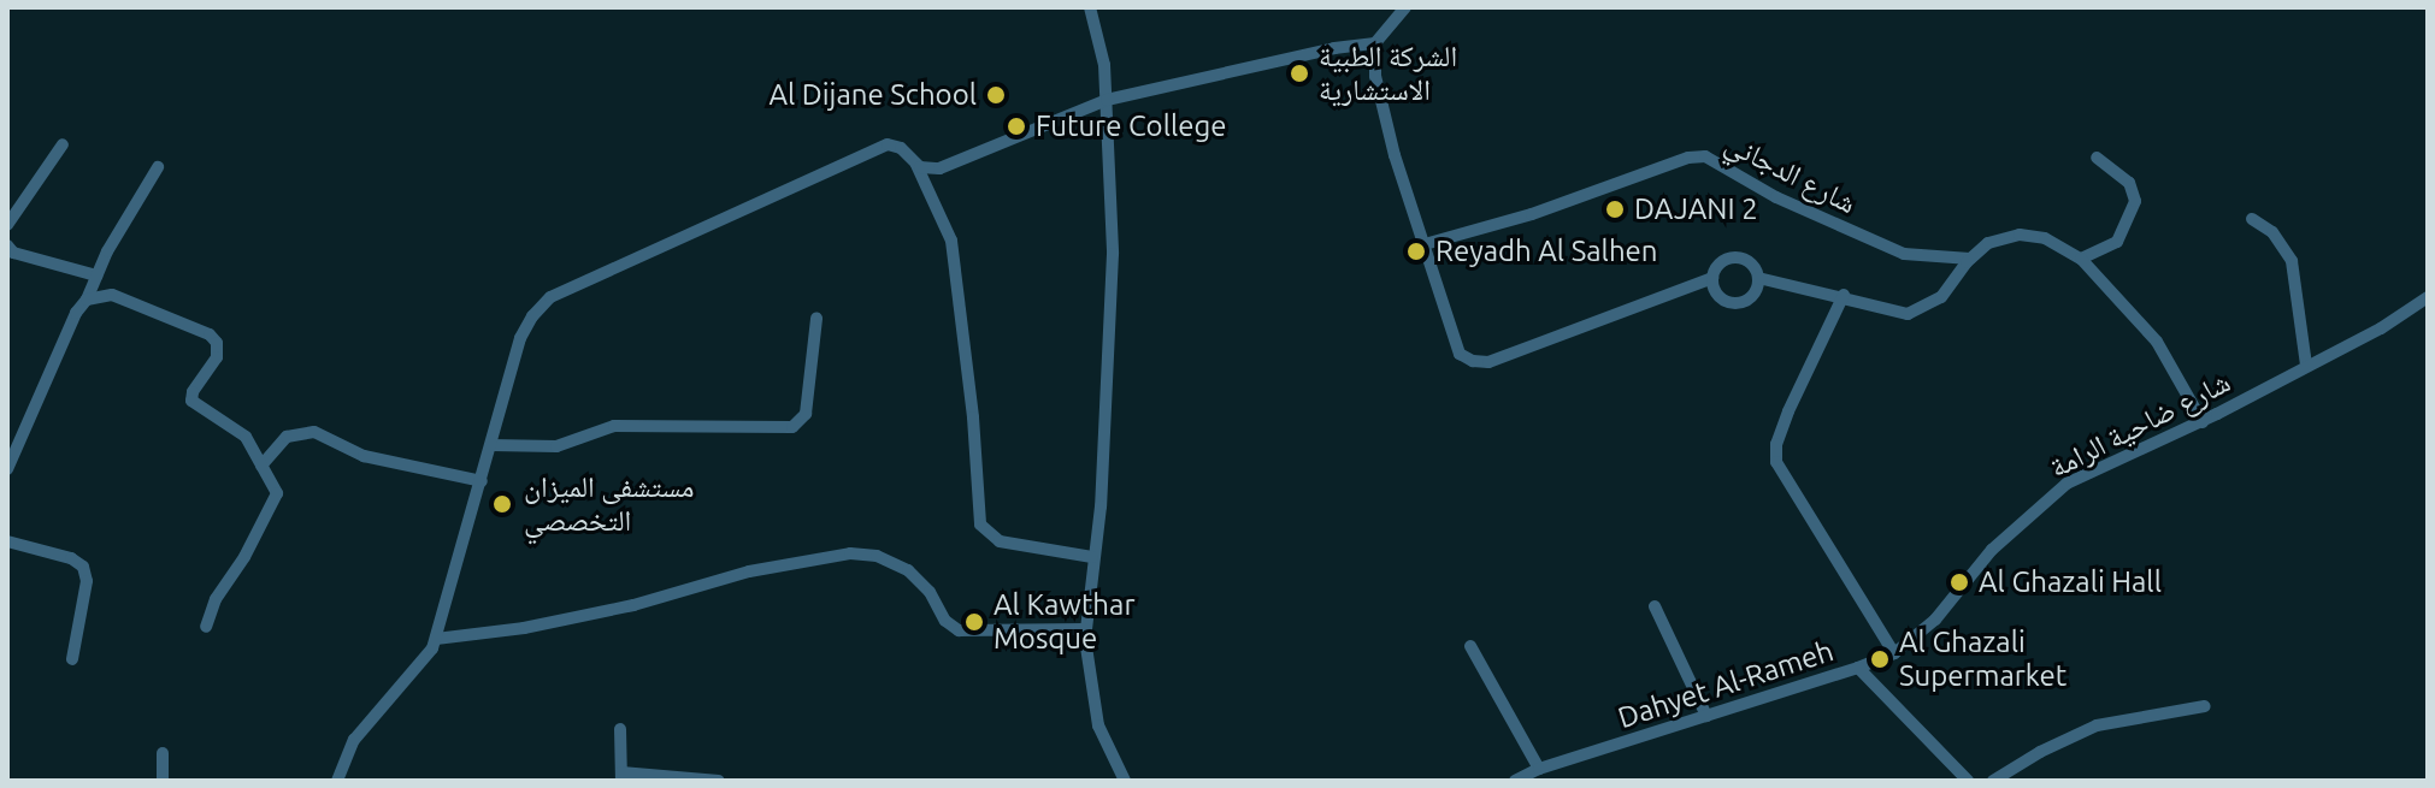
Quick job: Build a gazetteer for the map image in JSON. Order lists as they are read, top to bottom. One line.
{"streets":{"street":["شارع الدجاني","شارع ضاحية الرامة","Dahyet Al-Rameh"]},"crossings":[["شارع ضاحية الرامة","Dahyet Al-Rameh"]],"places":["الشركة الطبية الاستشارية","Al Dijane School","Future College","DAJANI 2","Reyadh Al Salhen","مستشفى الميزان التخصصي","Al Ghazali Hall","Al Kawthar Mosque","Al Ghazali Supermarket"]}
